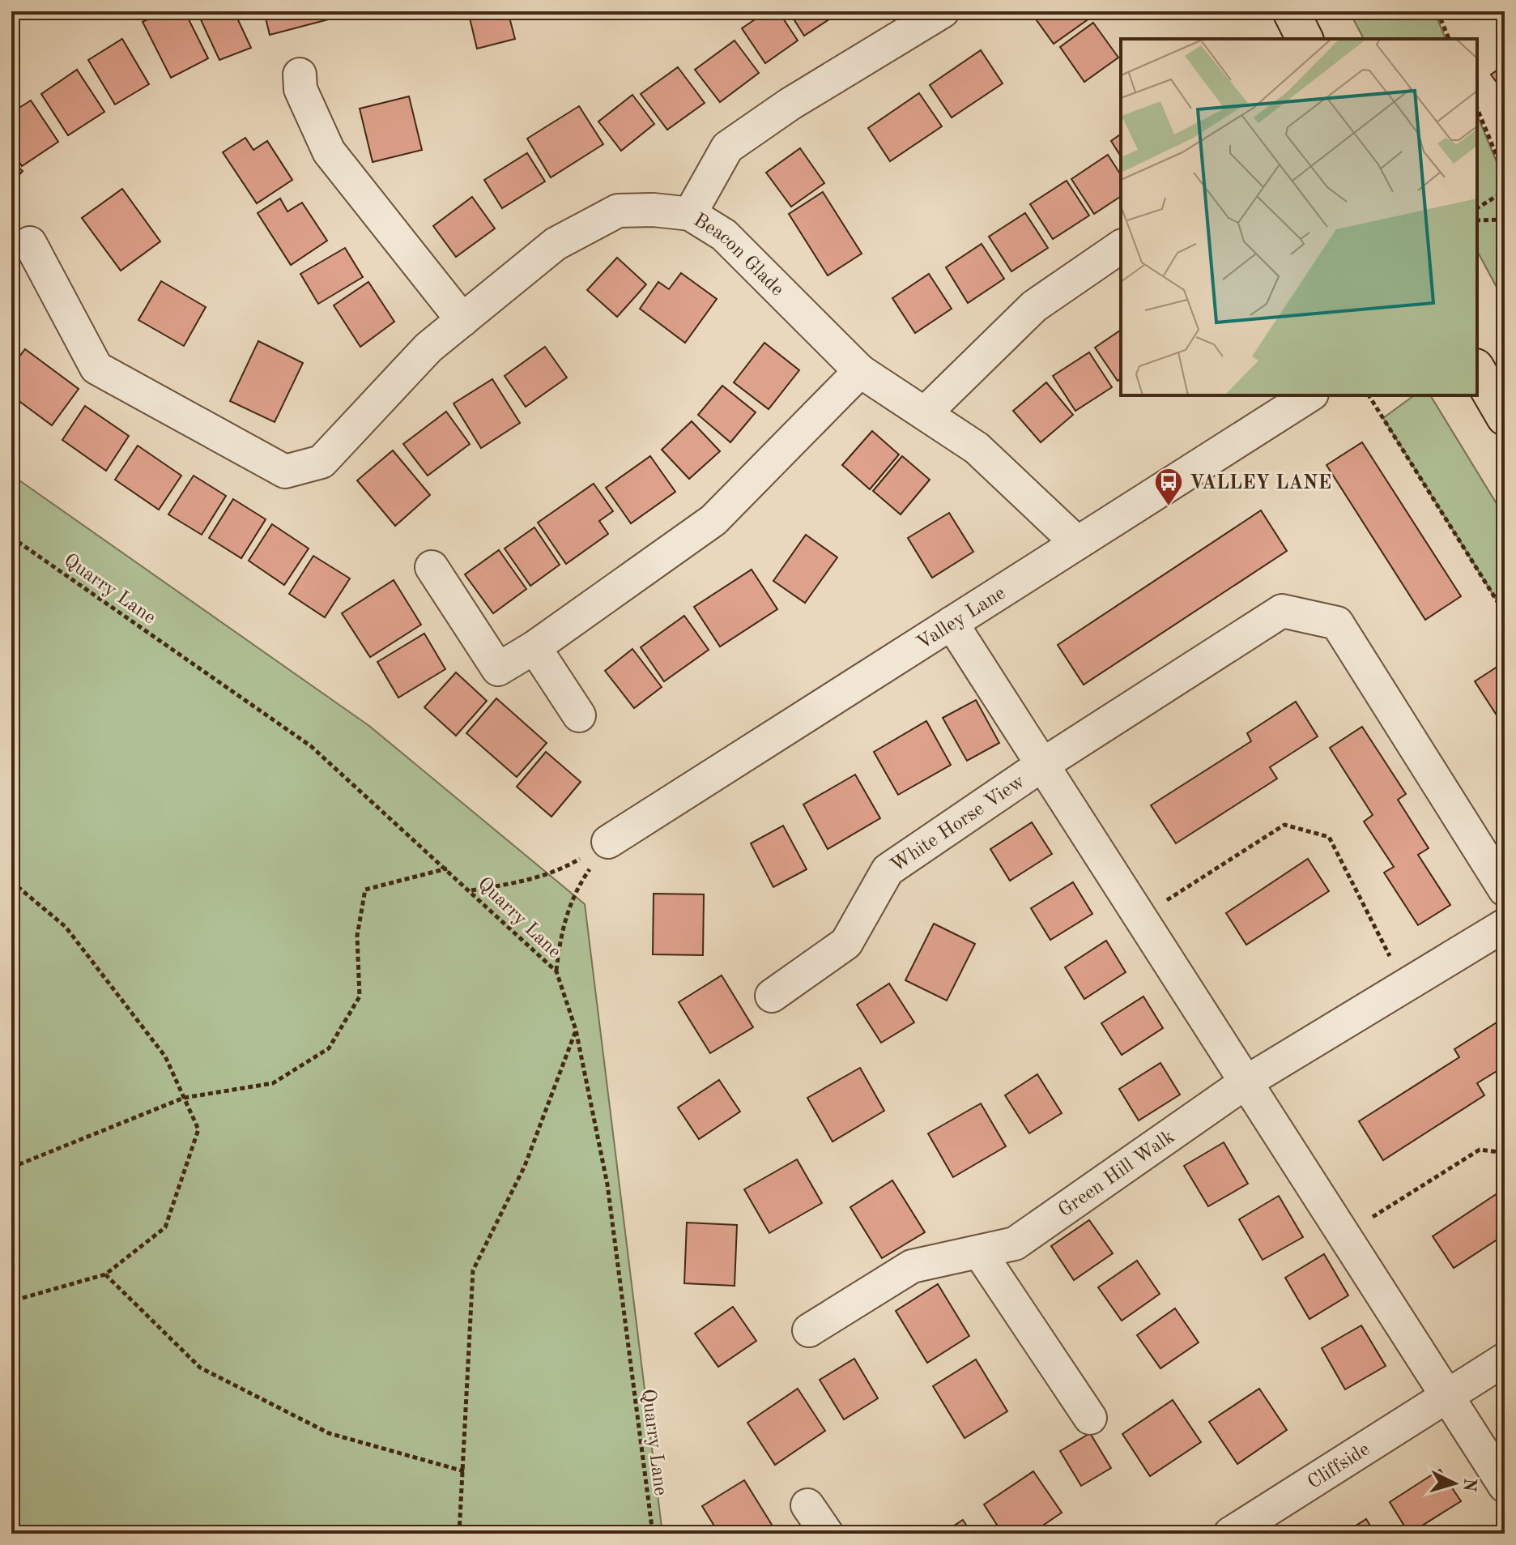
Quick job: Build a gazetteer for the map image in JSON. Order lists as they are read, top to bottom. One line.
{"streets":{"street":["Beacon Glade","Valley Lane","White Horse View","Green Hill Walk","Cliffside"],"path":["Quarry Lane"]},"crossings":[["Beacon Glade","Valley Lane"]],"places":{"bus stop":["VALLEY LANE"]},"north":"right"}
